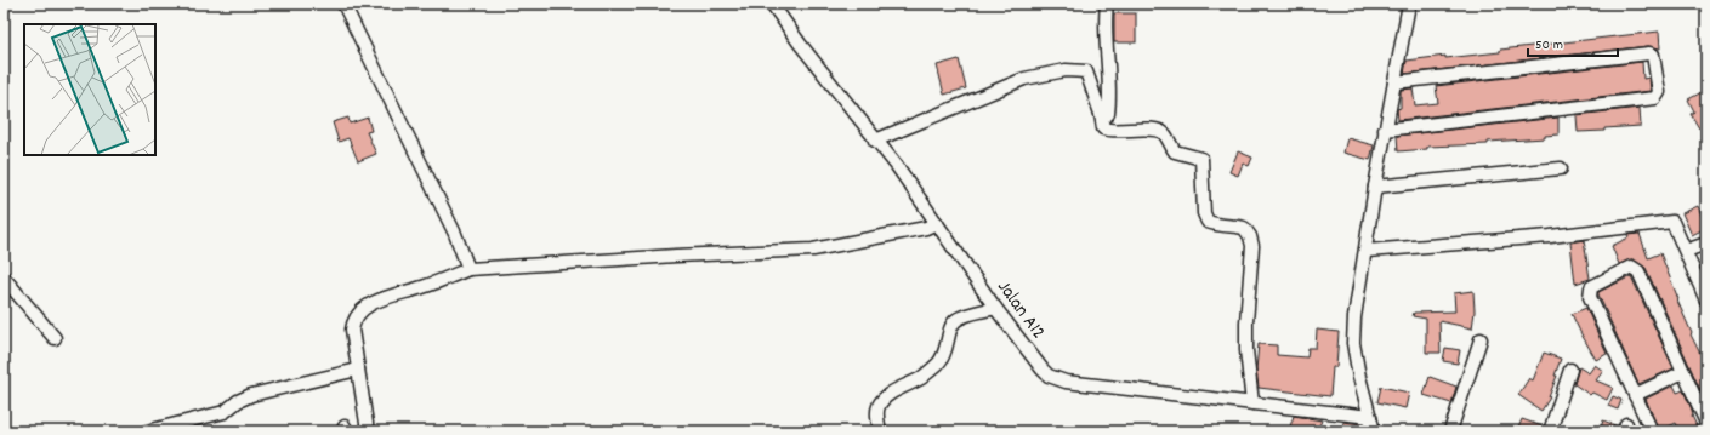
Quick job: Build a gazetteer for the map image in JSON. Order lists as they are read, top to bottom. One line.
{"streets":{"street":["Jalan A12"]},"scale_bar":"50 m"}
